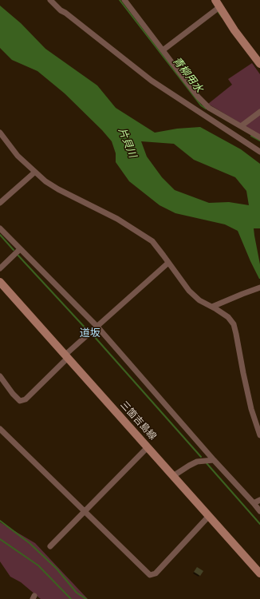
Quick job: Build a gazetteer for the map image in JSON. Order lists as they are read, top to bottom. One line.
{"streets":{"main road":["三箇吉島線"]},"districts":["道坂"],"water":["青柳用水","片貝川"]}
